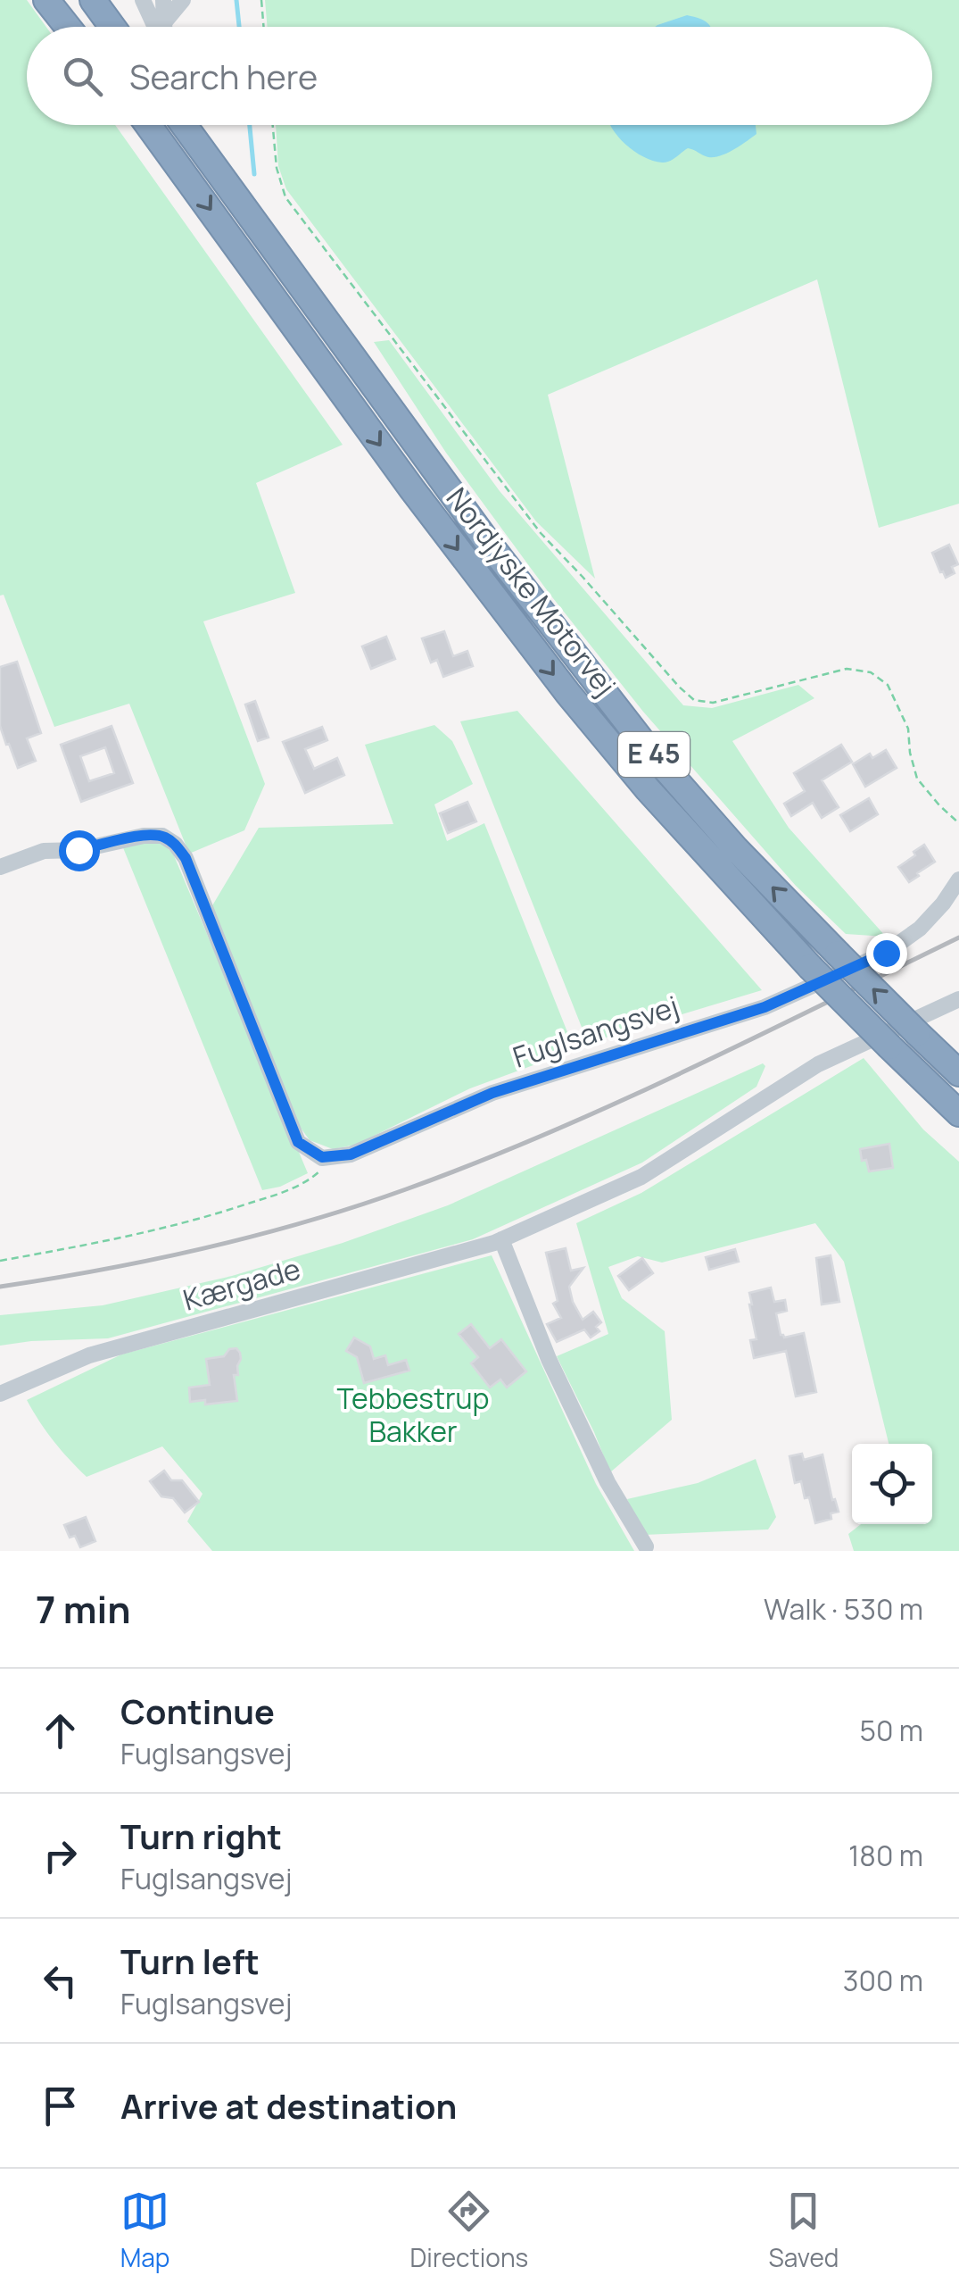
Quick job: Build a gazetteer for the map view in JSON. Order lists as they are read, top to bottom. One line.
{"streets":{"highway":["Nordjyske Motorvej","E 45"],"street":["Fuglsangsvej","Kærgade"]},"parks":["Tebbestrup Bakker"],"page":{"search":"Search here","heading":["7 min","Walk · 530 m"],"list":[["Continue","Fuglsangsvej","50 m"],["Turn right","Fuglsangsvej","180 m"],["Turn left","Fuglsangsvej","300 m"],"Arrive at destination"],"nav":["Map","Directions","Saved"]}}
